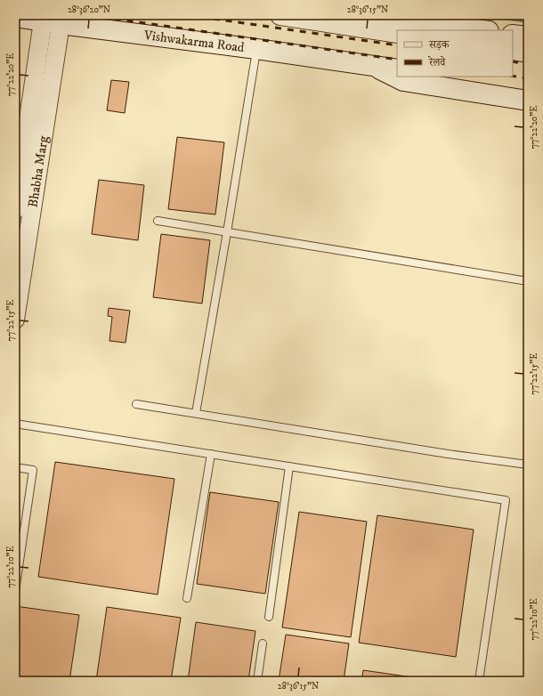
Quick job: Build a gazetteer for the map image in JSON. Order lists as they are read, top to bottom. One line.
{"streets":{"main road":["Vishwakarma Road"],"street":["Bhabha Marg"]},"crossings":[["Vishwakarma Road","Bhabha Marg"]],"legend":["सड़क","रेलवे"],"coordinates":["28°36'20\"N","28°36'15\"N","77°22'20\"E","77°22'15\"E","77°22'10\"E"]}
